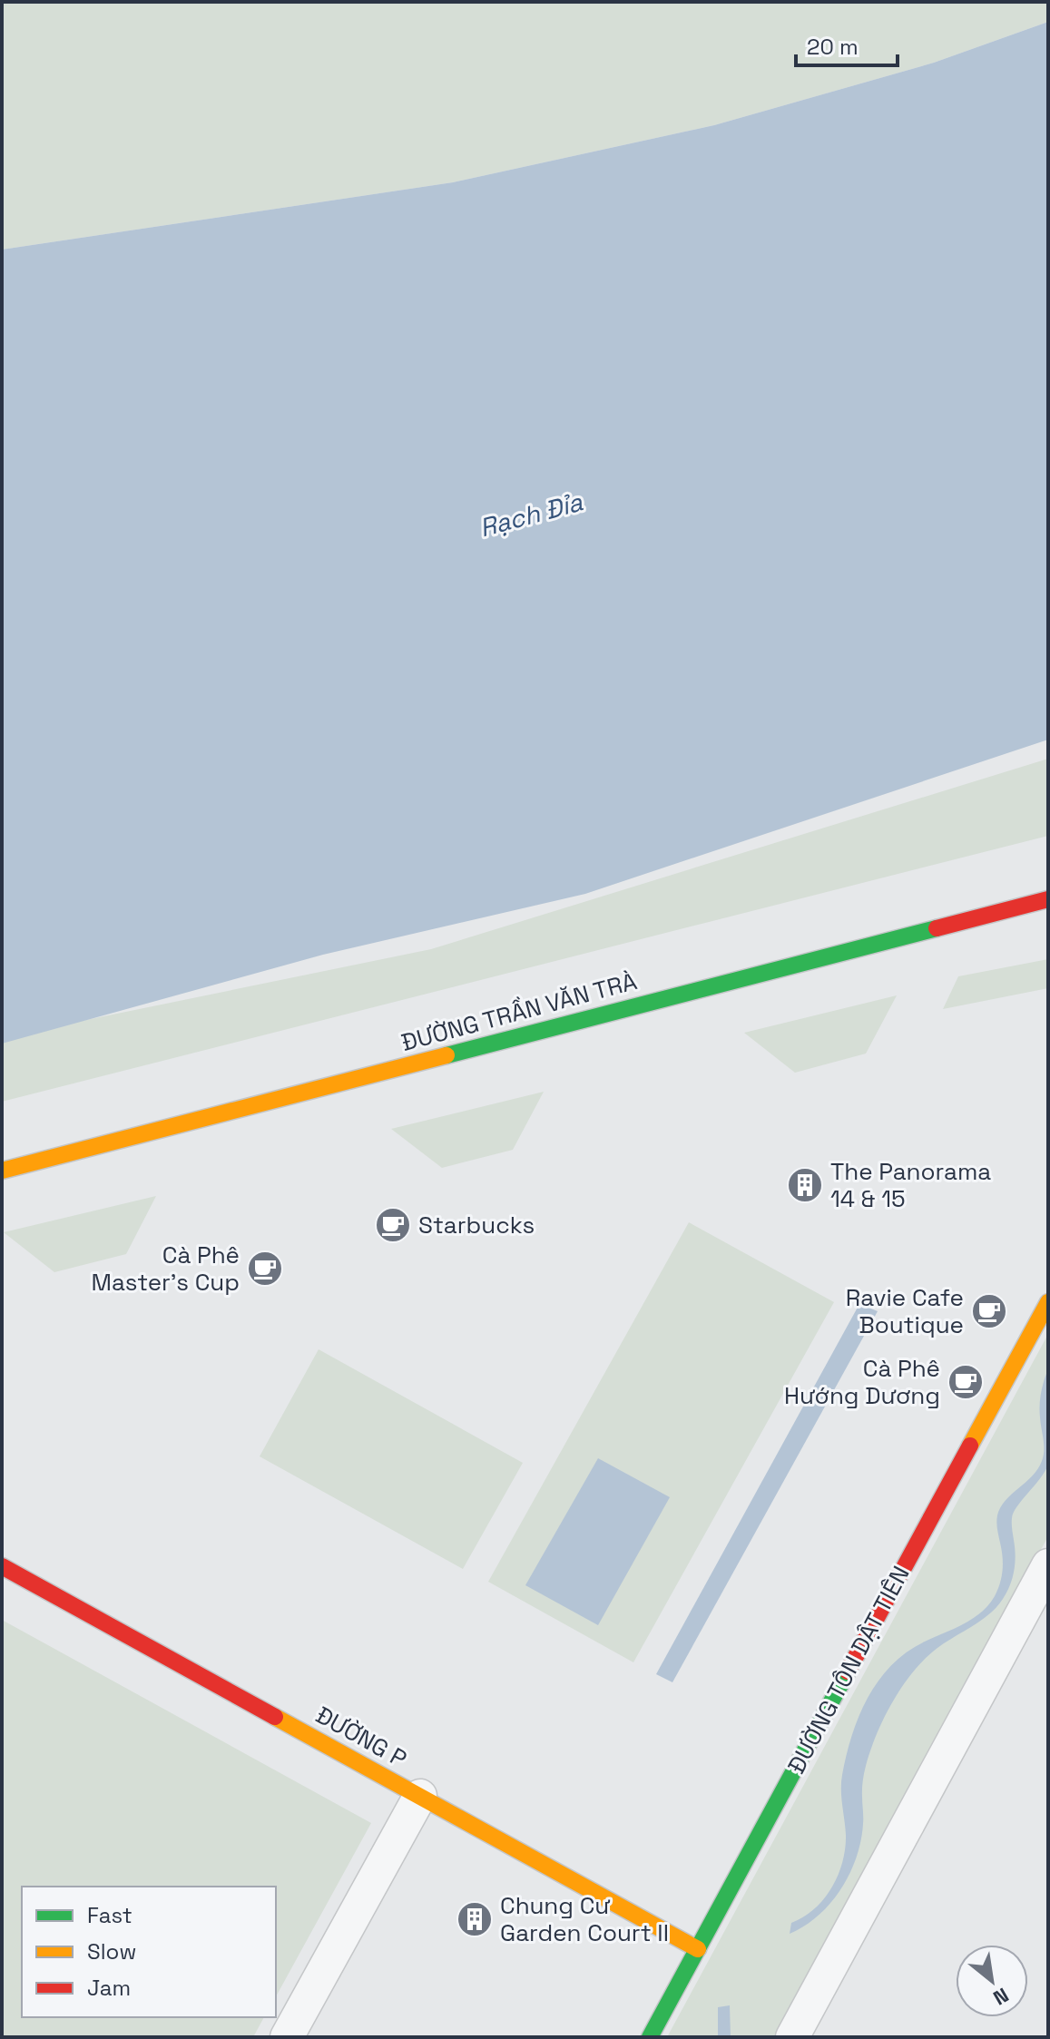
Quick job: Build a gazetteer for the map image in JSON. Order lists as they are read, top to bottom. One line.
{"streets":{"street":["ĐƯỜNG TRẦN VĂN TRÀ","ĐƯỜNG TÔN DẬT TIÊN","ĐƯỜNG P"]},"crossings":[["ĐƯỜNG TÔN DẬT TIÊN","ĐƯỜNG P"]],"water":["Rạch Đỉa"],"places":{"building":["The Panorama 14 & 15","Chung Cư Garden Court II"],"cafe":["Starbucks","Cà Phê Master’s Cup","Ravie Cafe Boutique","Cà Phê Hướng Dương"]},"legend":["Fast","Slow","Jam"],"scale_bar":"20 m","north":"bottom right"}
